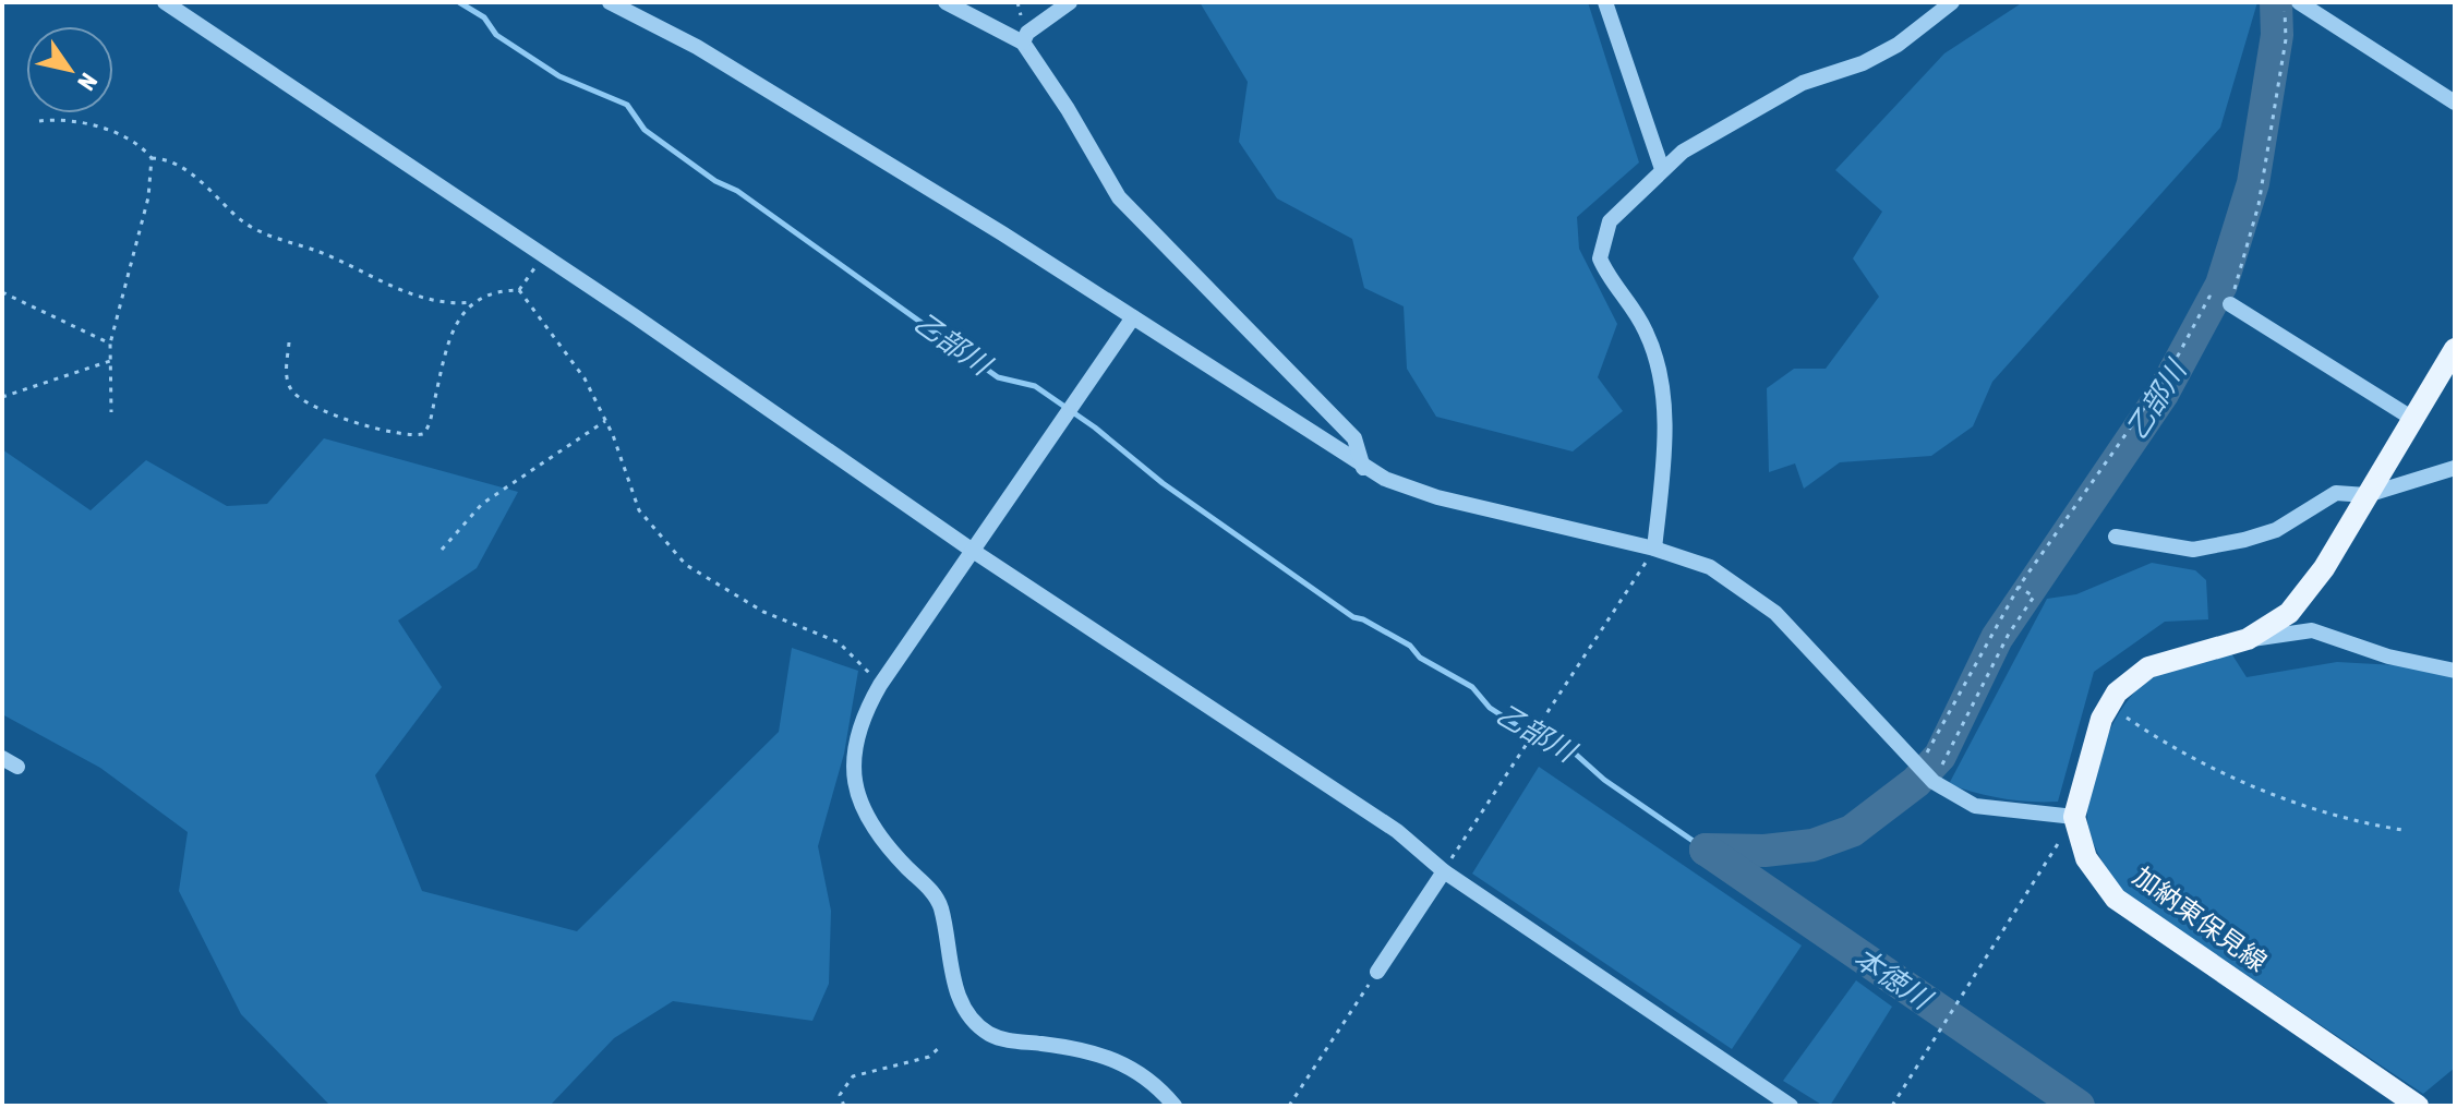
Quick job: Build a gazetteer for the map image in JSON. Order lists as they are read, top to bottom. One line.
{"streets":{"main road":["加納東保見線"]},"water":["乙部川","本徳川"],"north":"bottom right"}
